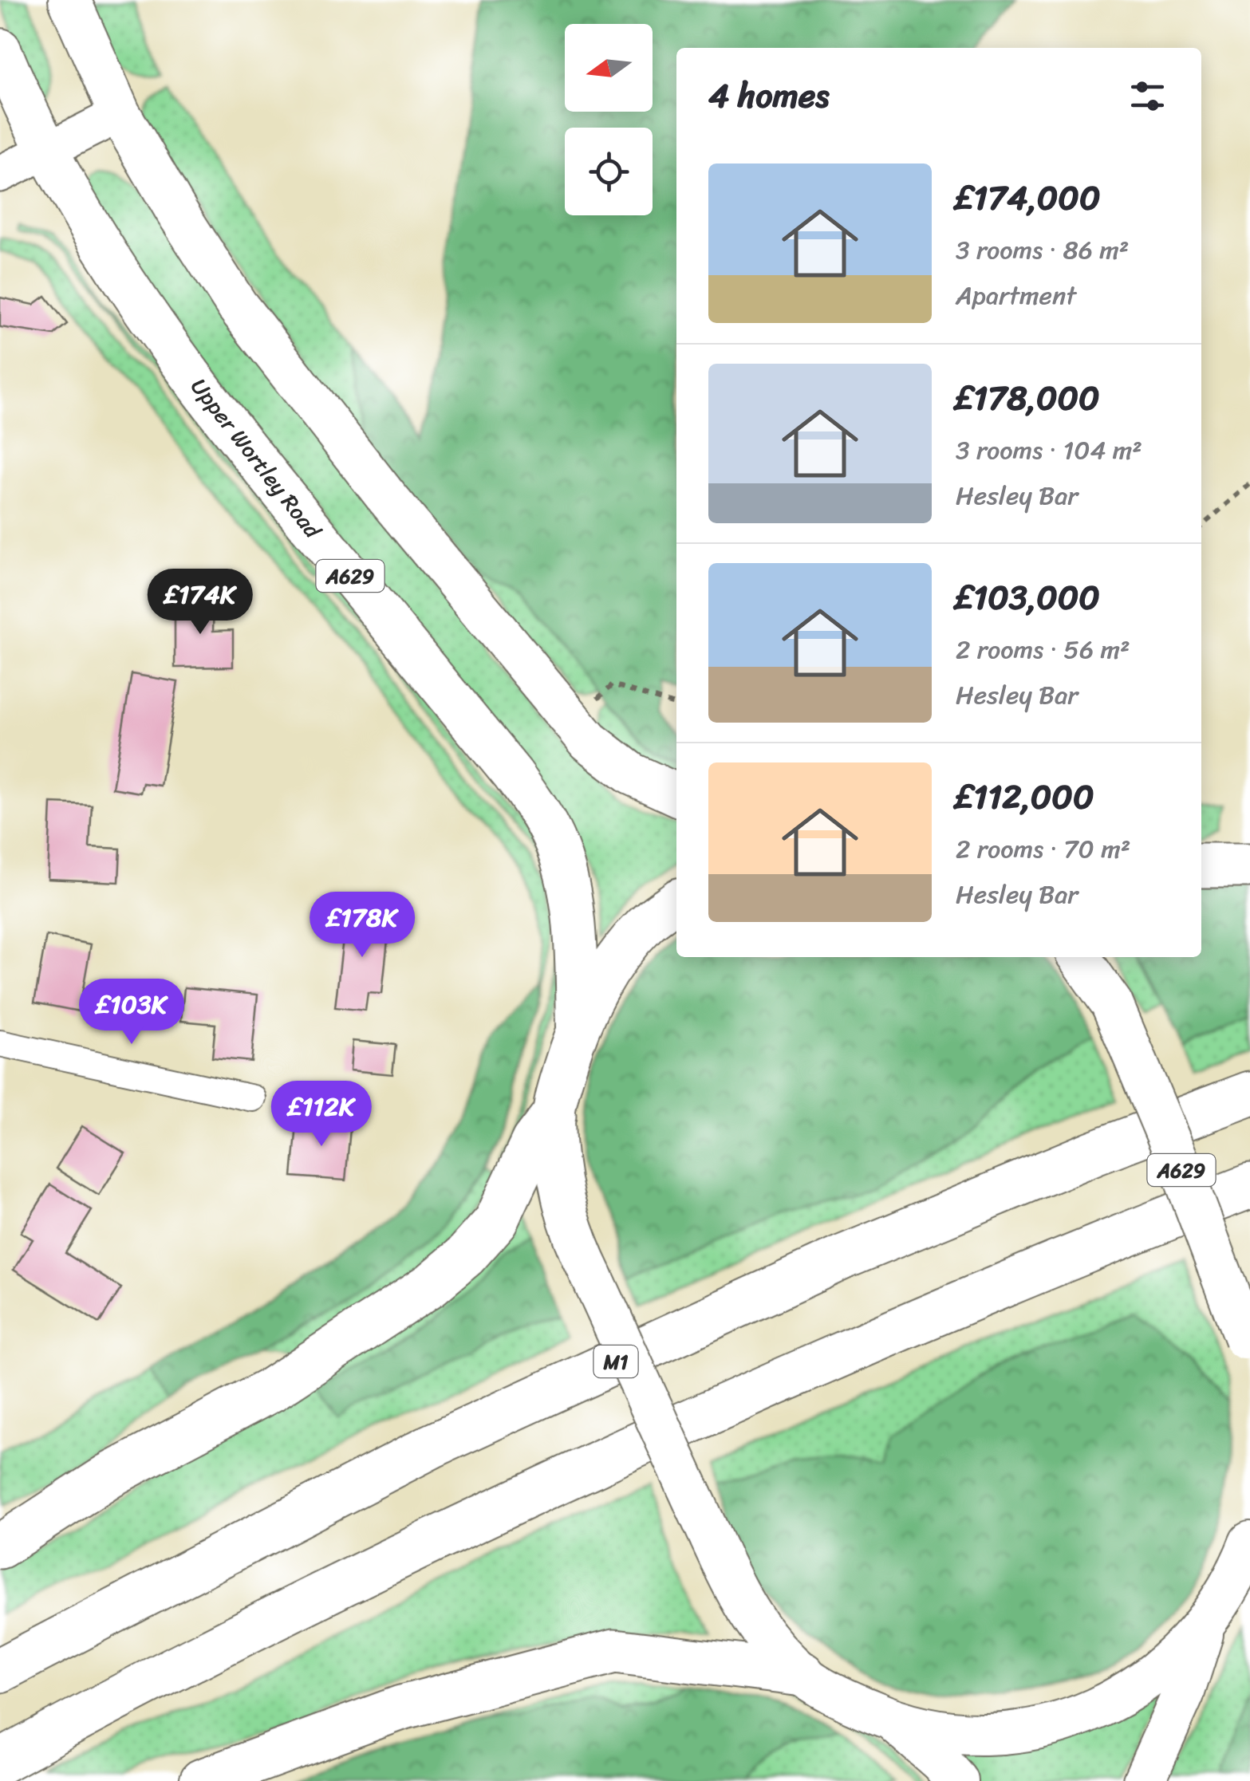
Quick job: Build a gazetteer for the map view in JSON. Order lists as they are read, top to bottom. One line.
{"streets":{"highway":["M1"],"main road":["Upper Wortley Road","A629"]},"crossings":[["Upper Wortley Road","A629"]],"north":"left","page":{"heading":"4 homes","list":[{"name":"£174,000","note":"3 rooms · 86 m² · Apartment"},{"name":"£178,000","note":"3 rooms · 104 m² · Hesley Bar"},{"name":"£103,000","note":"2 rooms · 56 m² · Hesley Bar"},{"name":"£112,000","note":"2 rooms · 70 m² · Hesley Bar"}],"price":["£174K","£178K","£103K","£112K"]}}
